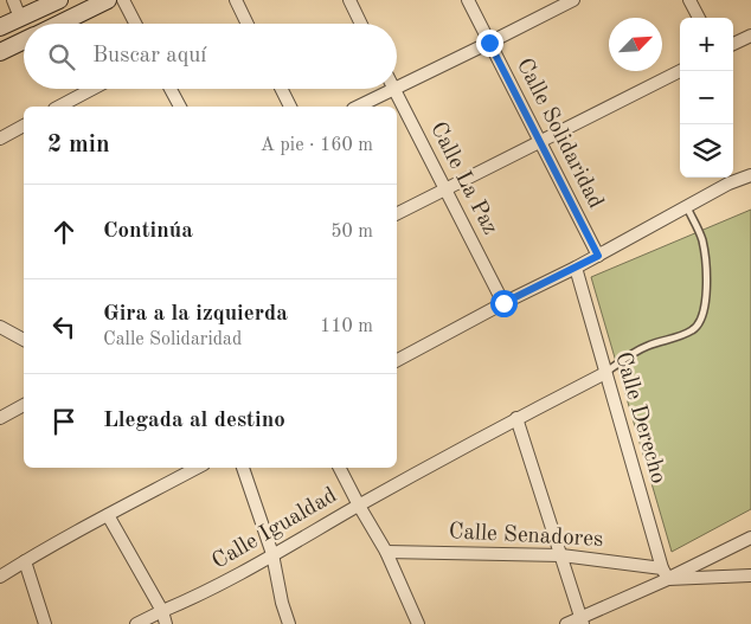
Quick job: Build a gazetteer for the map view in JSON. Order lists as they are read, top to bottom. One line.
{"streets":{"street":["Calle Solidaridad","Calle La Paz","Calle Derecho","Calle Igualdad","Calle Senadores"]},"crossings":[["Calle Derecho","Calle Igualdad"],["Calle Derecho","Calle Senadores"]],"north":"top right","page":{"map_buttons":["+","−"],"search":"Buscar aquí","heading":["2 min","A pie · 160 m"],"list":[["Continúa","50 m"],["Gira a la izquierda","Calle Solidaridad","110 m"],"Llegada al destino"]}}
